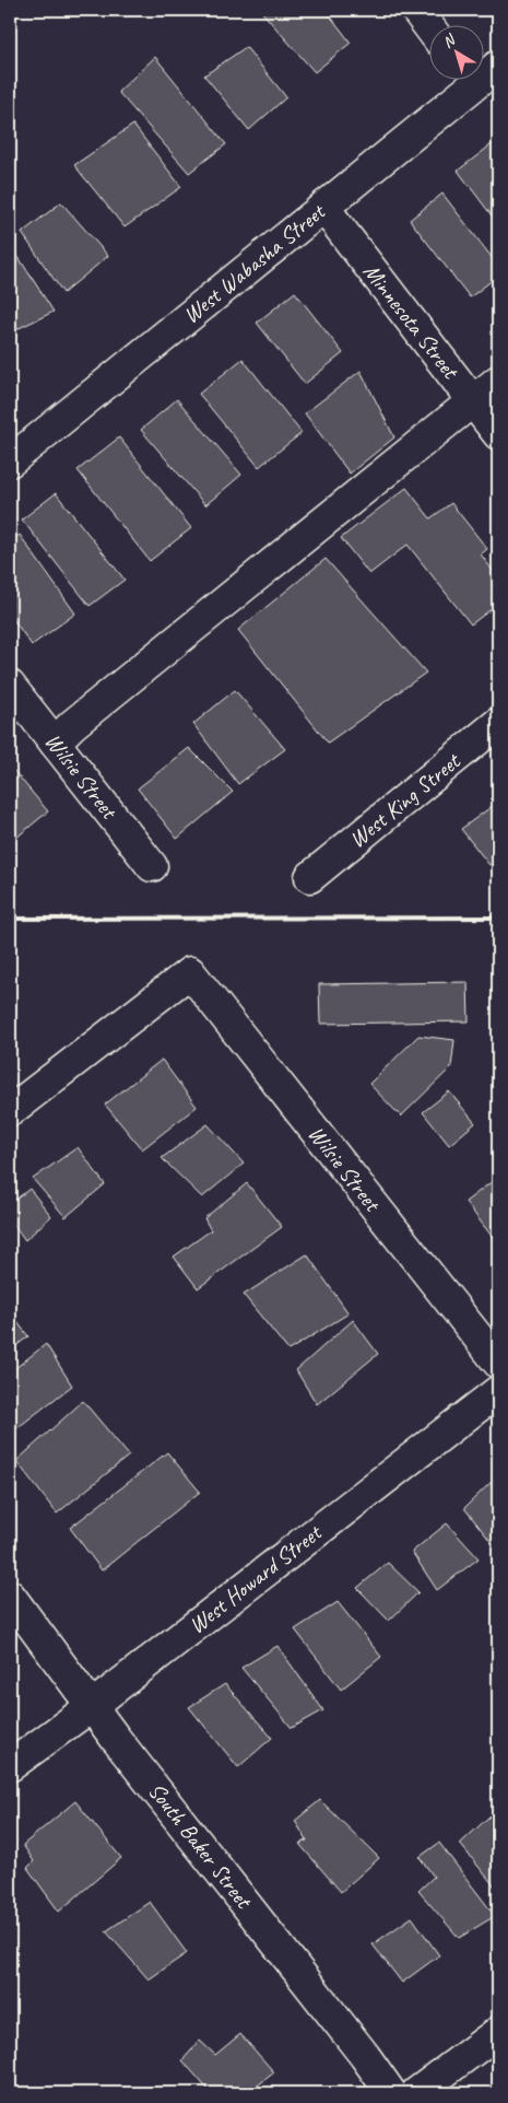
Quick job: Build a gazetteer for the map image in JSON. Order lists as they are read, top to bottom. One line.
{"streets":{"street":["West Wabasha Street","Minnesota Street","Wilsie Street","West King Street","West Howard Street","South Baker Street"]},"crossings":[["West Wabasha Street","Minnesota Street"],["West Howard Street","South Baker Street"]],"north":"top left"}
